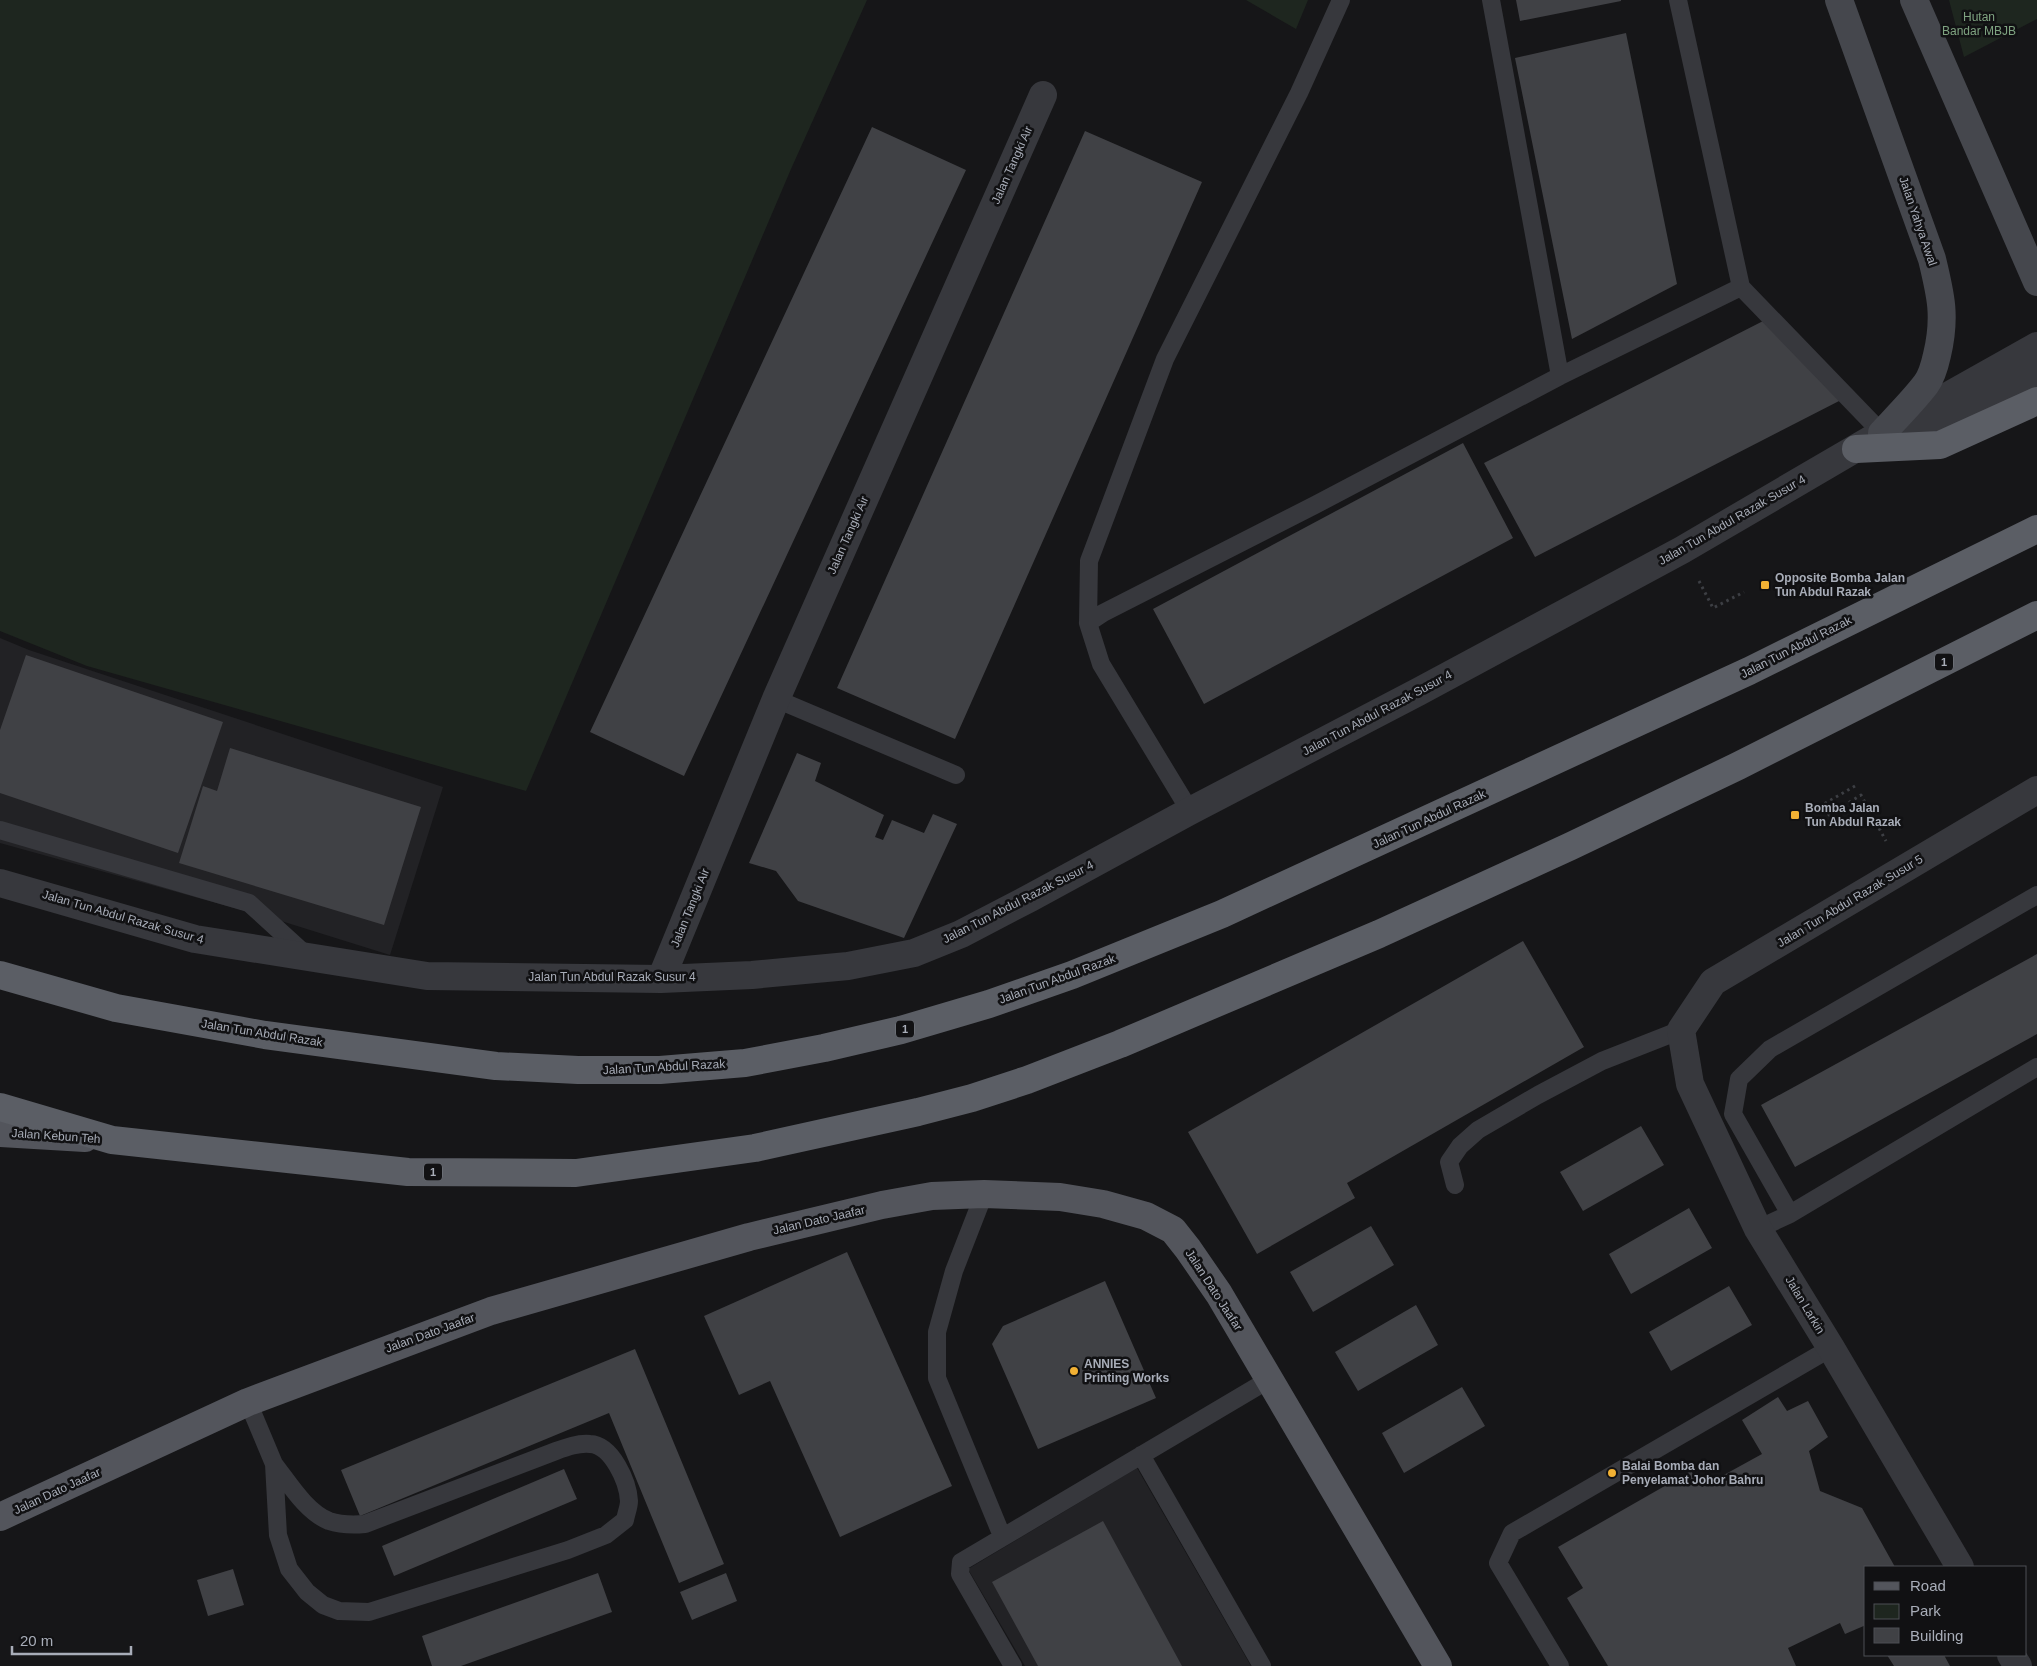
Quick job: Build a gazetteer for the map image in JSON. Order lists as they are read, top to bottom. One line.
{"streets":{"highway":["Jalan Tun Abdul Razak","1"],"main road":["Jalan Yahya Awal","Jalan Kebun Teh","Jalan Dato Jaafar"],"street":["Jalan Tangki Air","Jalan Tun Abdul Razak Susur 4","Jalan Tun Abdul Razak Susur 5","Jalan Larkin"]},"crossings":[["Jalan Tangki Air","Jalan Tun Abdul Razak Susur 4"],["Jalan Yahya Awal","Jalan Tun Abdul Razak Susur 4"],["1","Jalan Kebun Teh"],["Jalan Tun Abdul Razak Susur 5","Jalan Larkin"]],"parks":["Hutan Bandar MBJB"],"places":{"transit":["Opposite Bomba Jalan Tun Abdul Razak","Bomba Jalan Tun Abdul Razak"],"other":["ANNIES Printing Works","Balai Bomba dan Penyelamat Johor Bahru"]},"legend":["Road","Park","Building"],"scale_bar":"20 m"}
